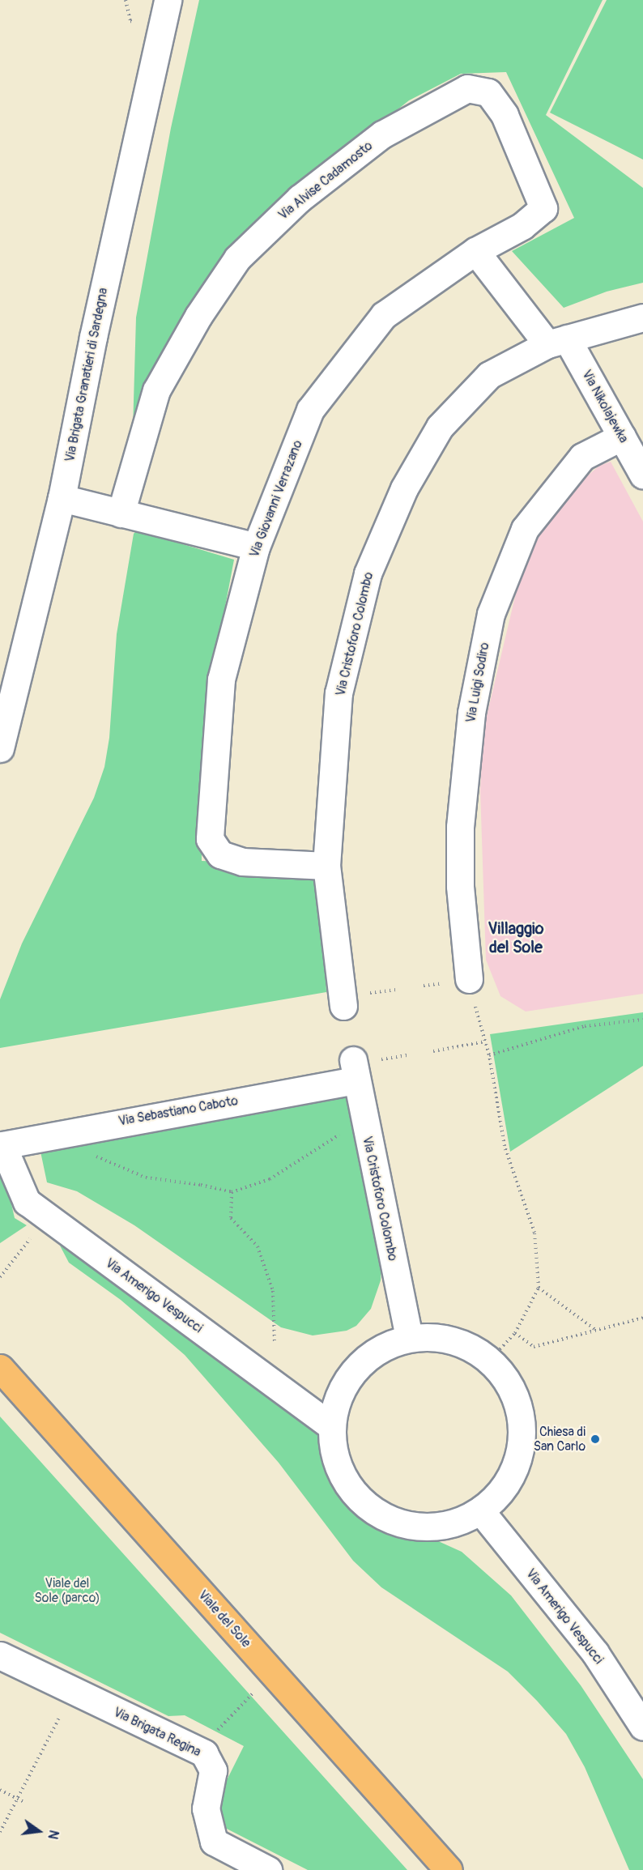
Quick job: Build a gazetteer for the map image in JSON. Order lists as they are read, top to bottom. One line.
{"streets":{"main road":["Viale del Sole"],"street":["Via Alvise Cadamosto","Via Brigata Granatieri di Sardegna","Via Nikolajewka","Via Giovanni Verrazano","Via Cristoforo Colombo","Via Luigi Sodiro","Via Sebastiano Caboto","Via Amerigo Vespucci","Via Brigata Regina"]},"crossings":[["Via Alvise Cadamosto","Via Giovanni Verrazano"],["Via Nikolajewka","Via Cristoforo Colombo"],["Via Nikolajewka","Via Luigi Sodiro"],["Via Giovanni Verrazano","Via Cristoforo Colombo"],["Via Cristoforo Colombo","Via Sebastiano Caboto"],["Via Sebastiano Caboto","Via Amerigo Vespucci"]],"districts":["Villaggio del Sole"],"parks":["Viale del Sole (parco)"],"places":["Chiesa di San Carlo"],"north":"right"}
